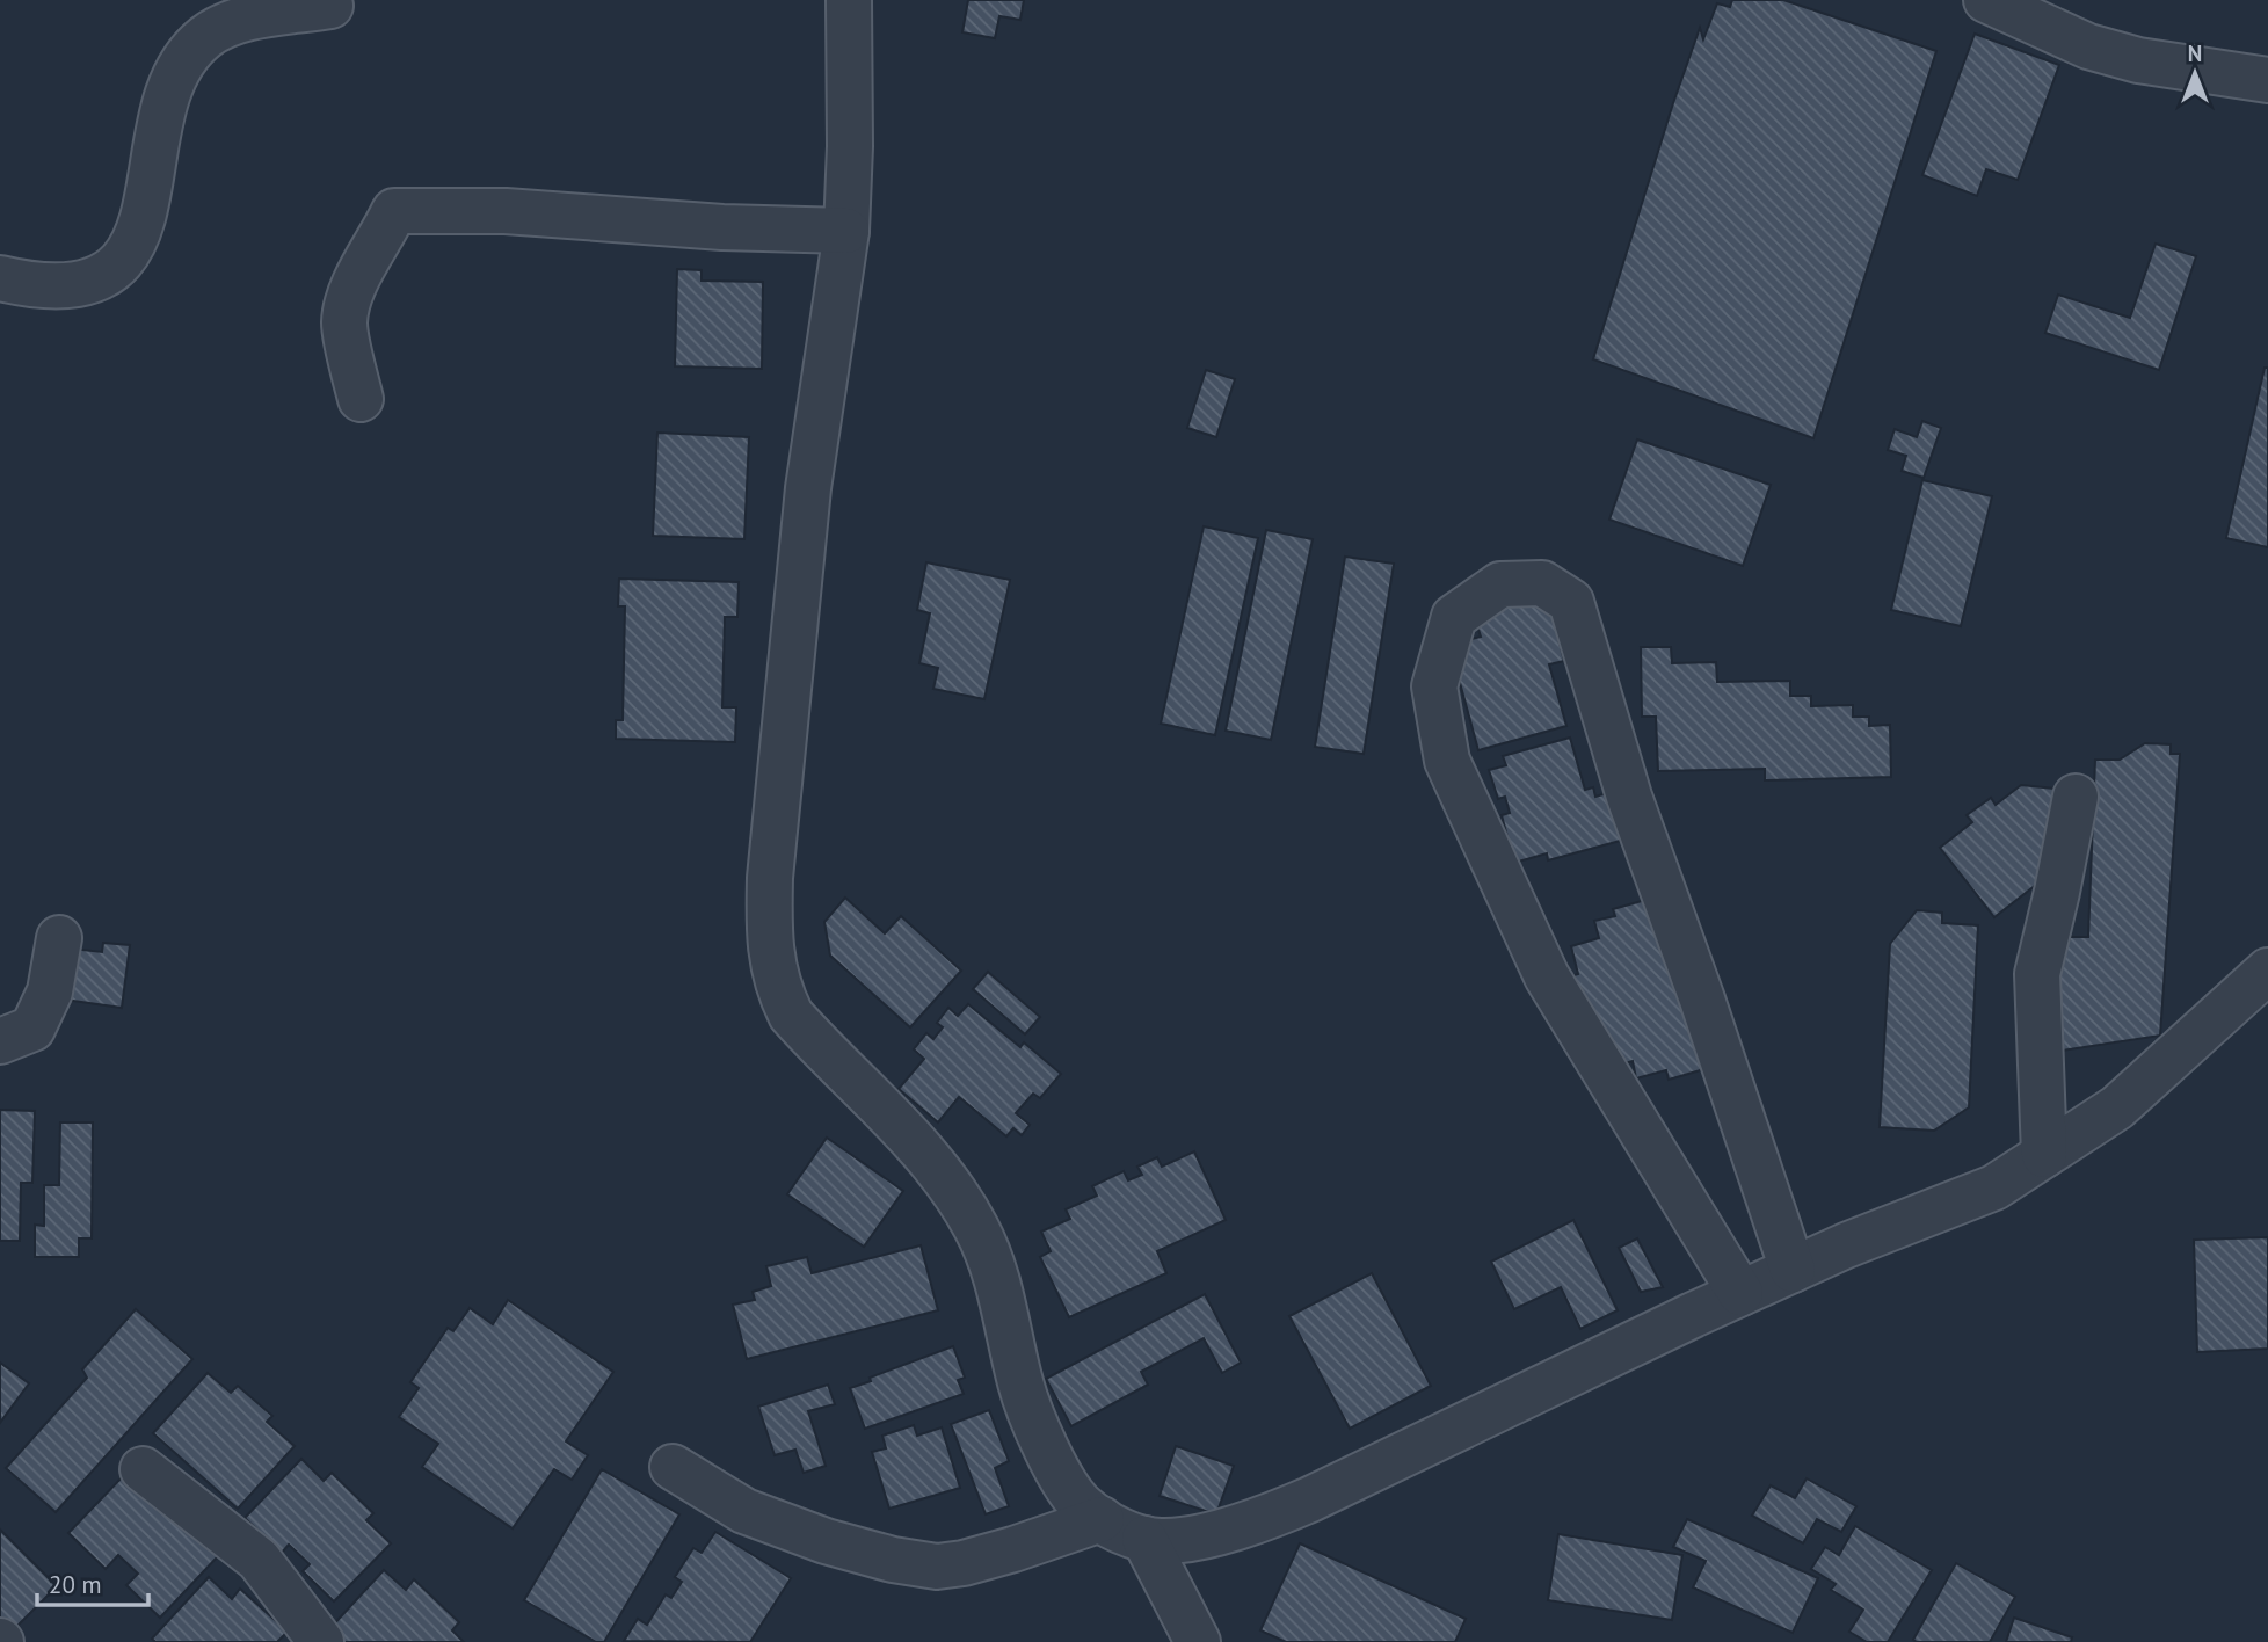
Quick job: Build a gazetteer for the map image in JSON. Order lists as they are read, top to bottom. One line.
{"scale_bar":"20 m","north":"top"}
